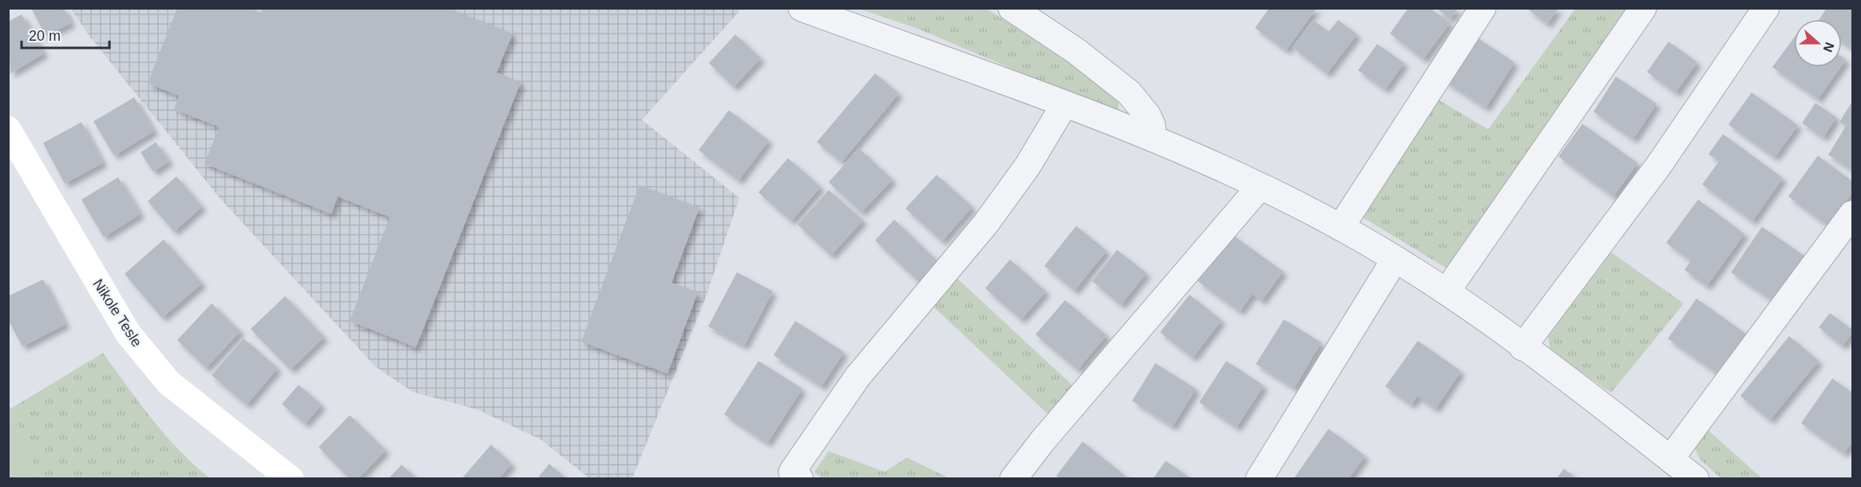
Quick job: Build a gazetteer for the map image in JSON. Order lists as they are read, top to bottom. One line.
{"streets":{"street":["Nikole Tesle"]},"scale_bar":"20 m","north":"right"}
